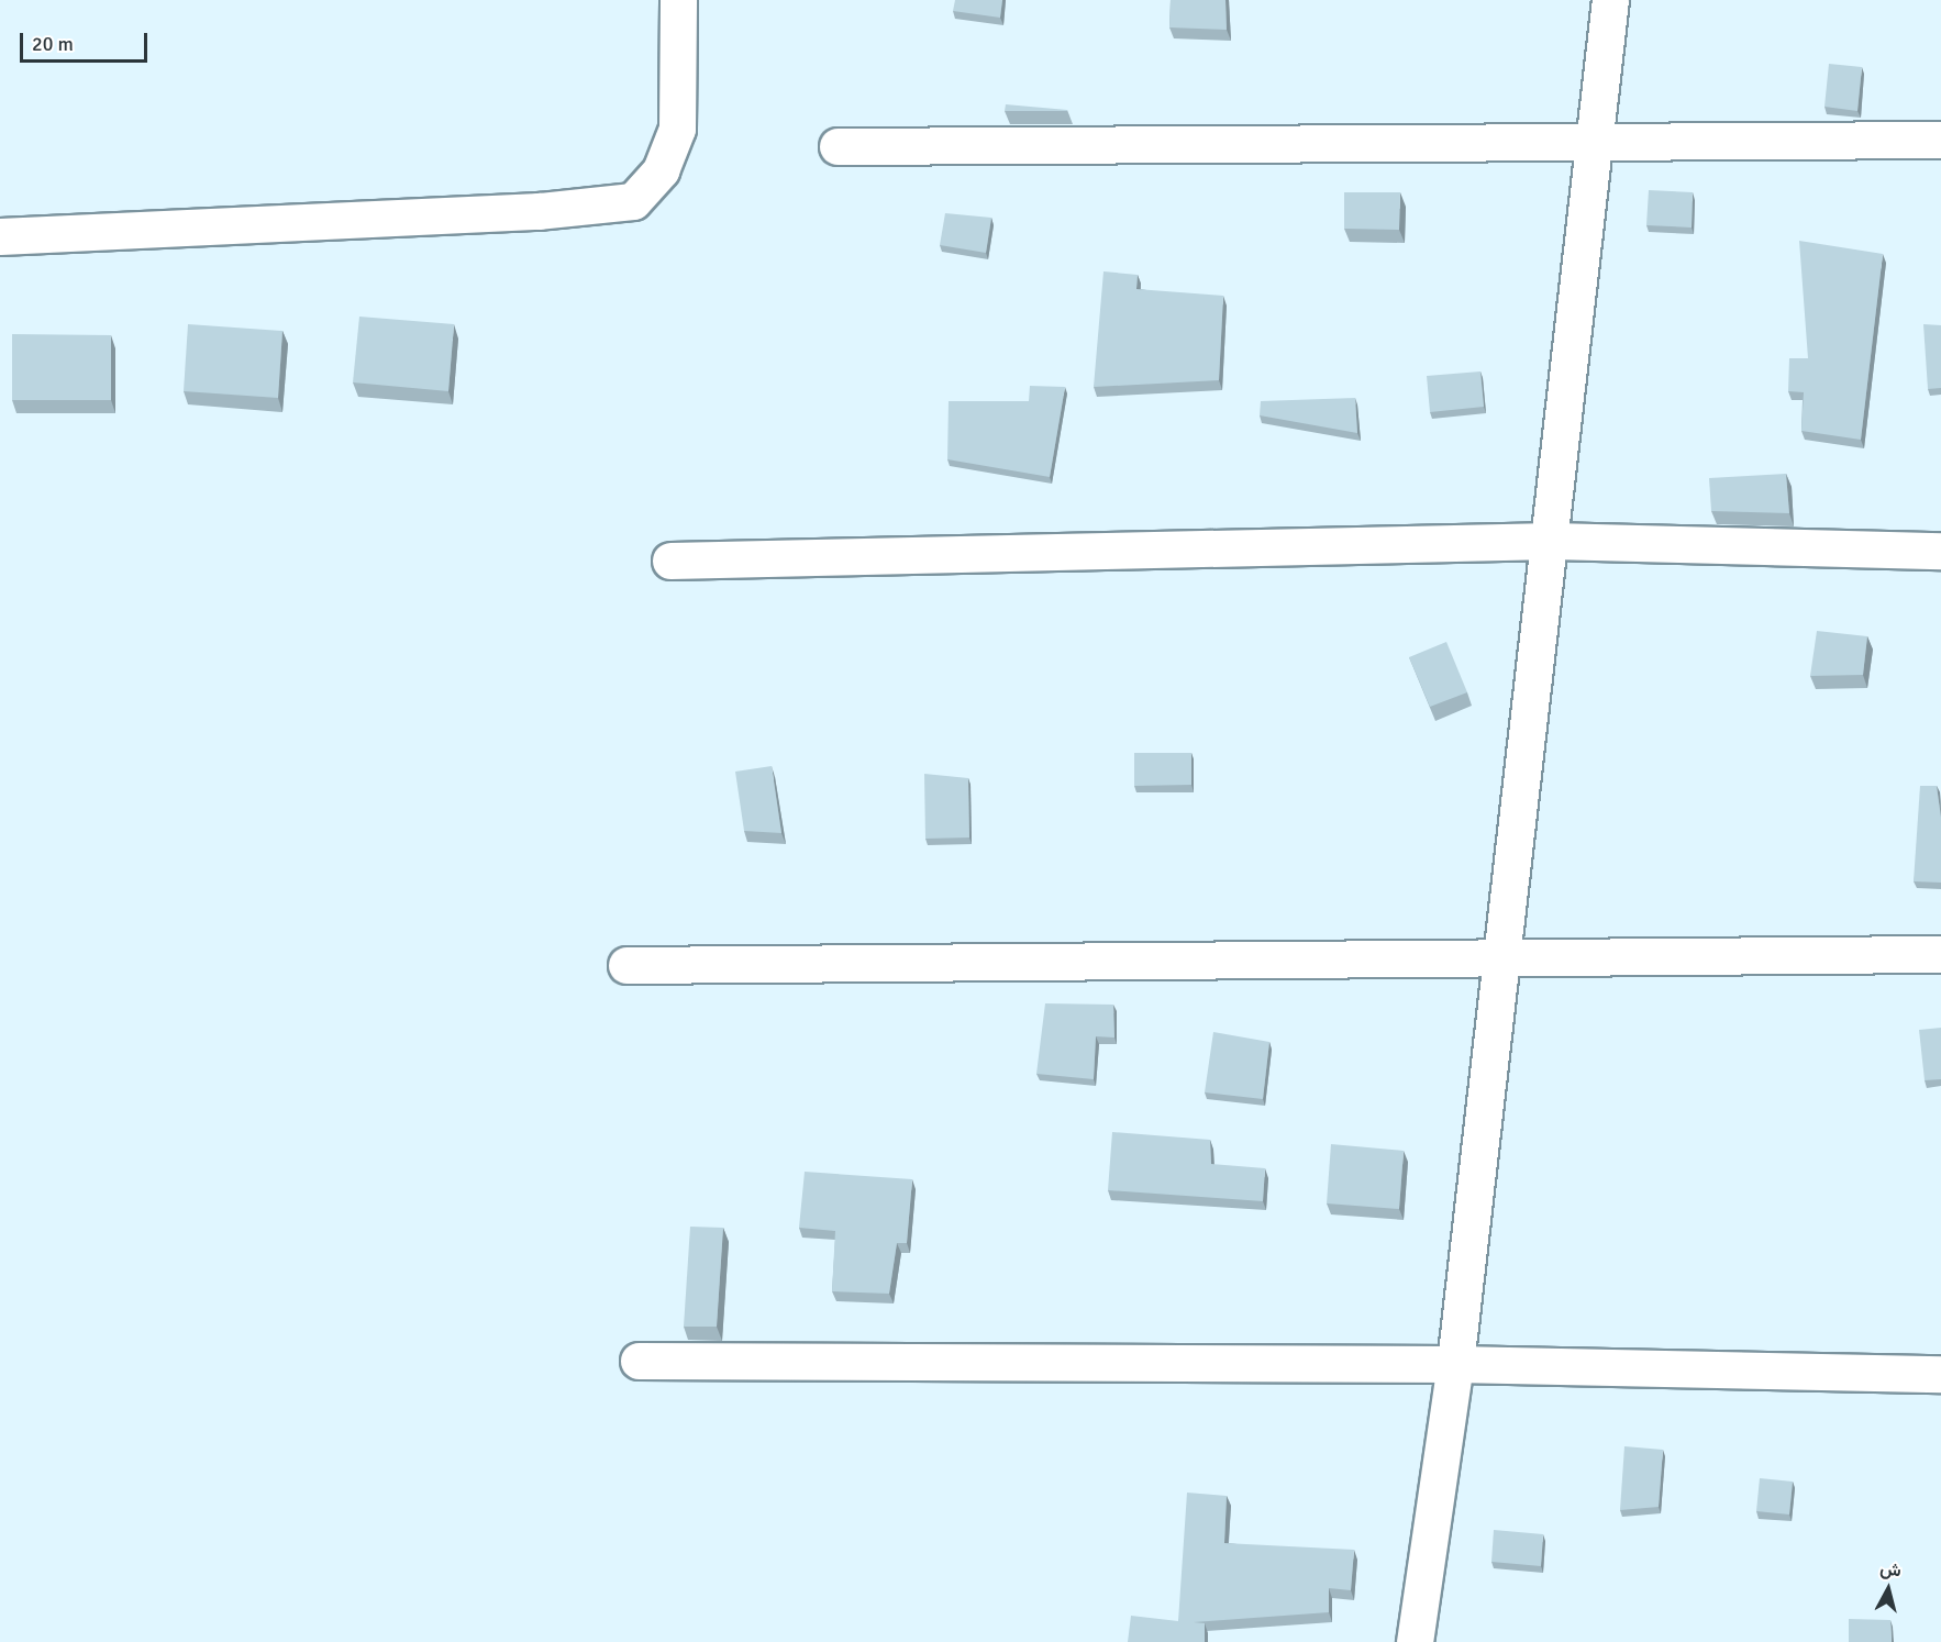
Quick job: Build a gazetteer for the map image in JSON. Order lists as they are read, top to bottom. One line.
{"scale_bar":"20 m","north":"top"}
